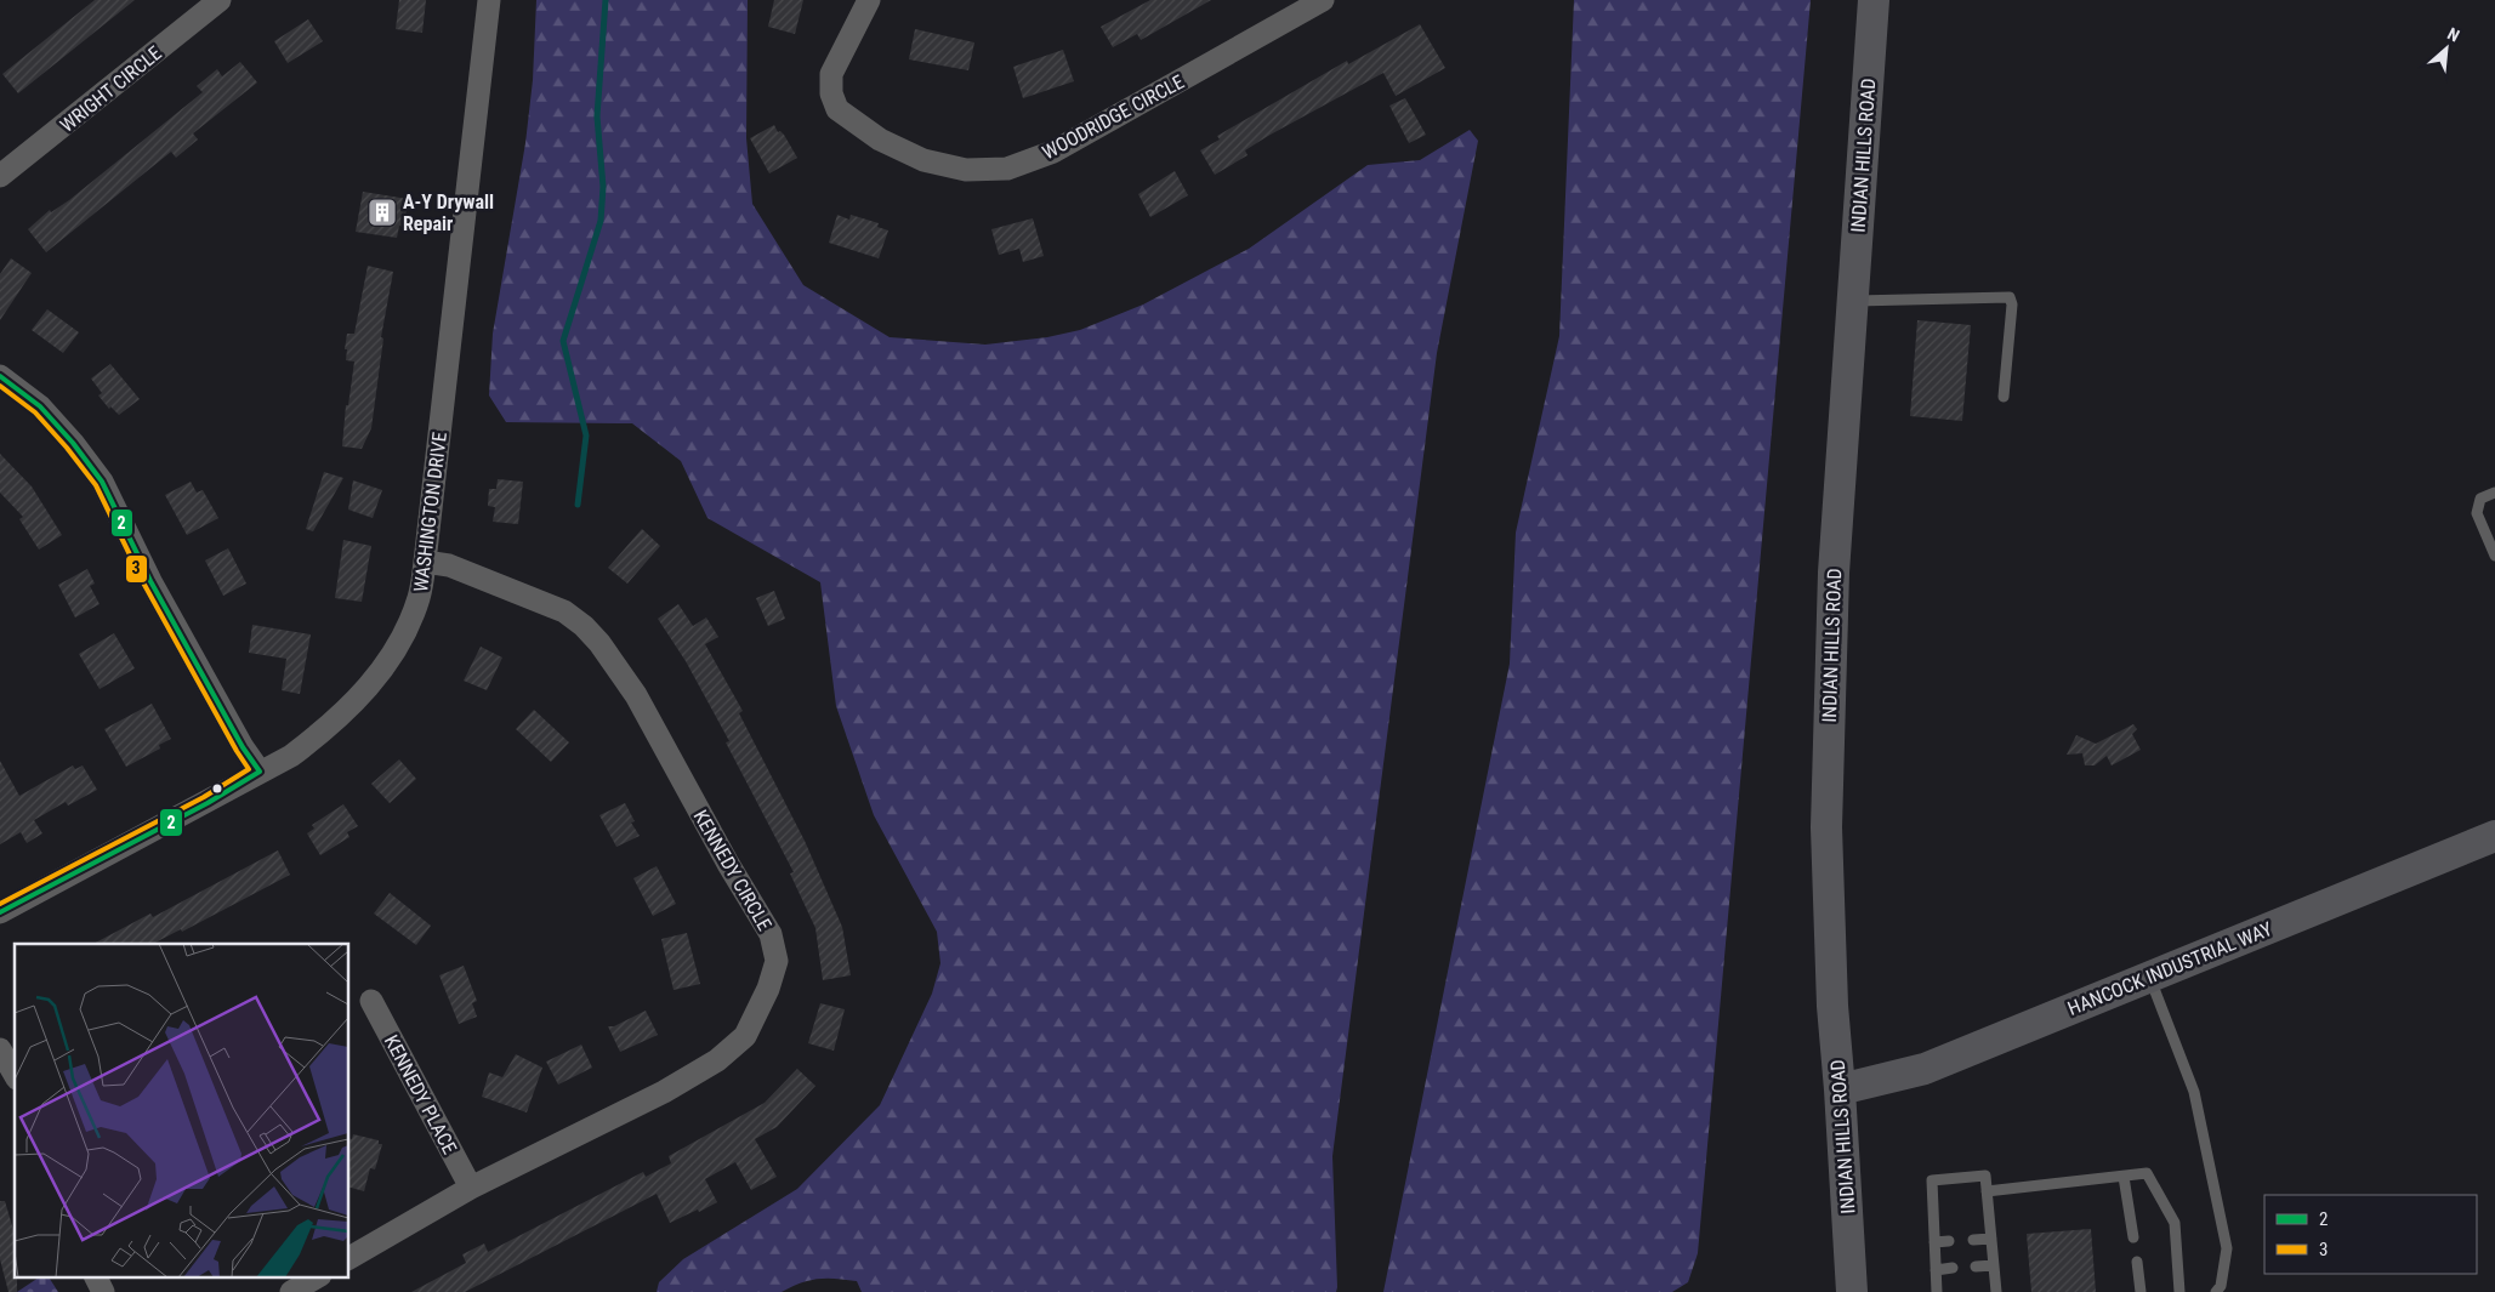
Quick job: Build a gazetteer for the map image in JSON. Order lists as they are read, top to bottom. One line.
{"streets":{"street":["WRIGHT CIRCLE","WOODRIDGE CIRCLE","INDIAN HILLS ROAD","WASHINGTON DRIVE","KENNEDY CIRCLE","HANCOCK INDUSTRIAL WAY","KENNEDY PLACE"]},"crossings":[["INDIAN HILLS ROAD","HANCOCK INDUSTRIAL WAY"],["WASHINGTON DRIVE","KENNEDY CIRCLE"],["KENNEDY CIRCLE","KENNEDY PLACE"]],"places":{"building":["A-Y Drywall Repair"]},"lines":["transit line 2","transit line 3"],"legend":["2","3"],"north":"top right"}
